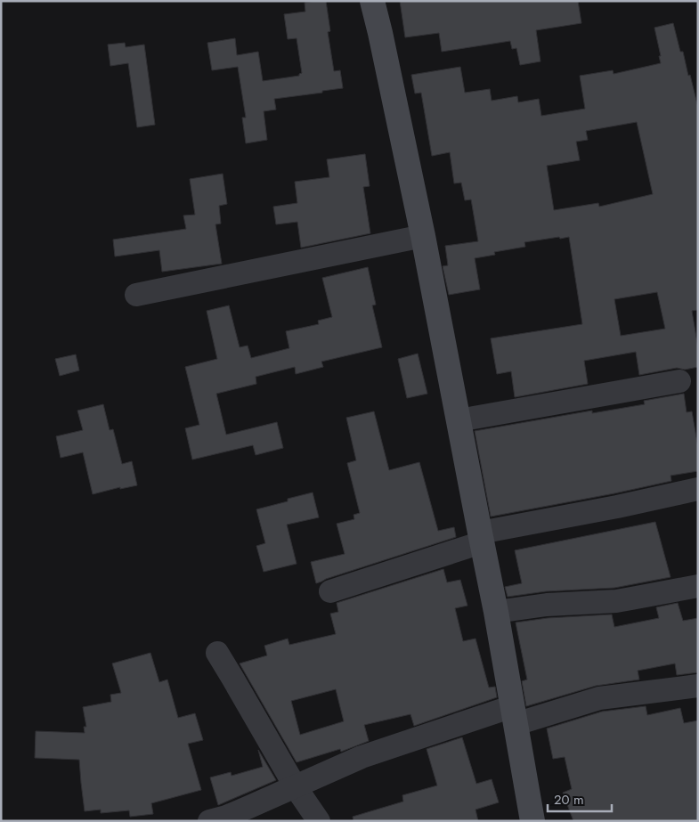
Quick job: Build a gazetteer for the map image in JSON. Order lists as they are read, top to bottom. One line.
{"scale_bar":"20 m"}
